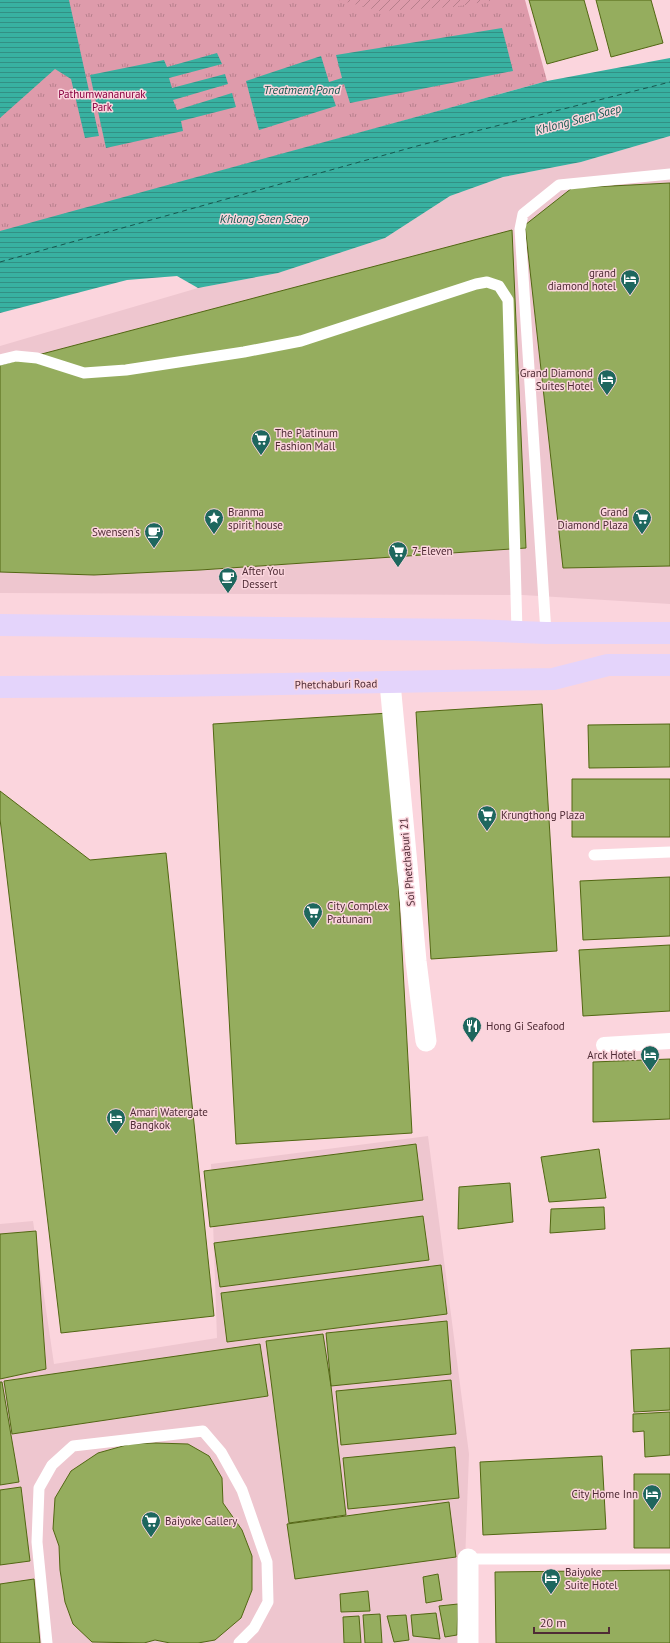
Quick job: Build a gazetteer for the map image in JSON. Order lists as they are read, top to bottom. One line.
{"streets":{"main road":["Phetchaburi Road"],"street":["Soi Phetchaburi 21"]},"crossings":[["Phetchaburi Road","Soi Phetchaburi 21"]],"water":["Treatment Pond","Khlong Saen Saep"],"parks":["Pathumwananurak Park"],"places":{"hotel":["grand diamond hotel","Grand Diamond Suites Hotel","Arck Hotel","Amari Watergate Bangkok","City Home Inn","Baiyoke Suite Hotel"],"supermarket":["The Platinum Fashion Mall","Grand Diamond Plaza","7-Eleven","Krungthong Plaza","City Complex Pratunam","Baiyoke Gallery"],"place":["Branma spirit house"],"cafe":["Swensen's","After You Dessert"],"restaurant":["Hong Gi Seafood"]},"scale_bar":"20 m"}
